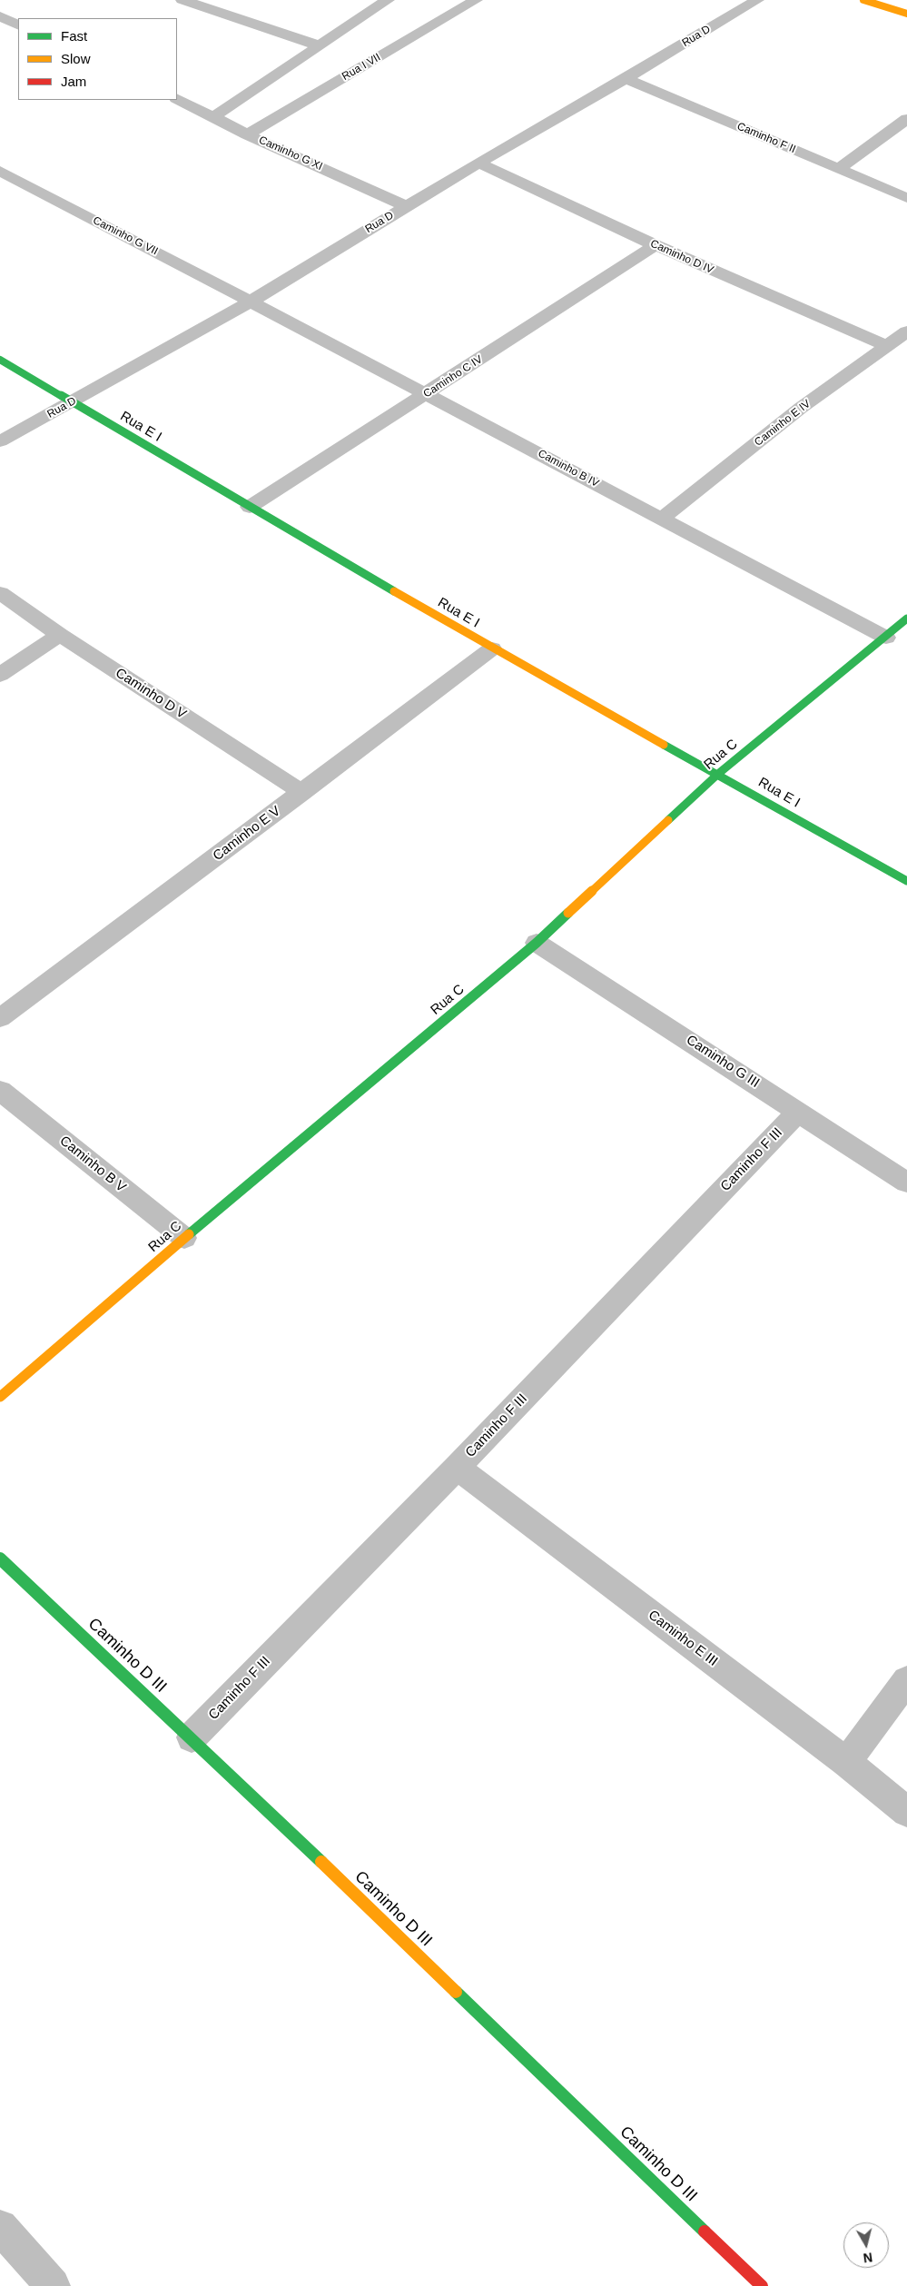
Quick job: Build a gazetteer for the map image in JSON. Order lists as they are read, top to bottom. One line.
{"streets":{"main road":["Rua E I","Rua C","Caminho D III"],"street":["Rua D","Rua I VII","Caminho F II","Caminho G XI","Caminho G VII","Caminho D IV","Caminho C IV","Caminho E IV","Caminho B IV","Caminho D V","Caminho E V","Caminho G III","Caminho F III","Caminho B V","Caminho E III"]},"crossings":[["Rua D","Caminho F II"],["Rua D","Caminho G XI"],["Rua D","Caminho G VII"],["Rua D","Caminho D IV"],["Rua D","Rua E I"],["Rua D","Caminho B IV"],["Rua I VII","Caminho G XI"],["Caminho G VII","Caminho B IV"],["Caminho D IV","Caminho C IV"],["Caminho D IV","Caminho E IV"],["Caminho C IV","Rua E I"],["Caminho C IV","Caminho B IV"],["Caminho E IV","Caminho B IV"],["Rua E I","Rua C"],["Rua E I","Caminho E V"],["Caminho B IV","Rua C"],["Caminho D V","Caminho E V"],["Rua C","Caminho G III"],["Rua C","Caminho B V"],["Caminho G III","Caminho F III"],["Caminho F III","Caminho E III"],["Caminho F III","Caminho D III"]],"legend":["Fast","Slow","Jam"],"north":"bottom"}
